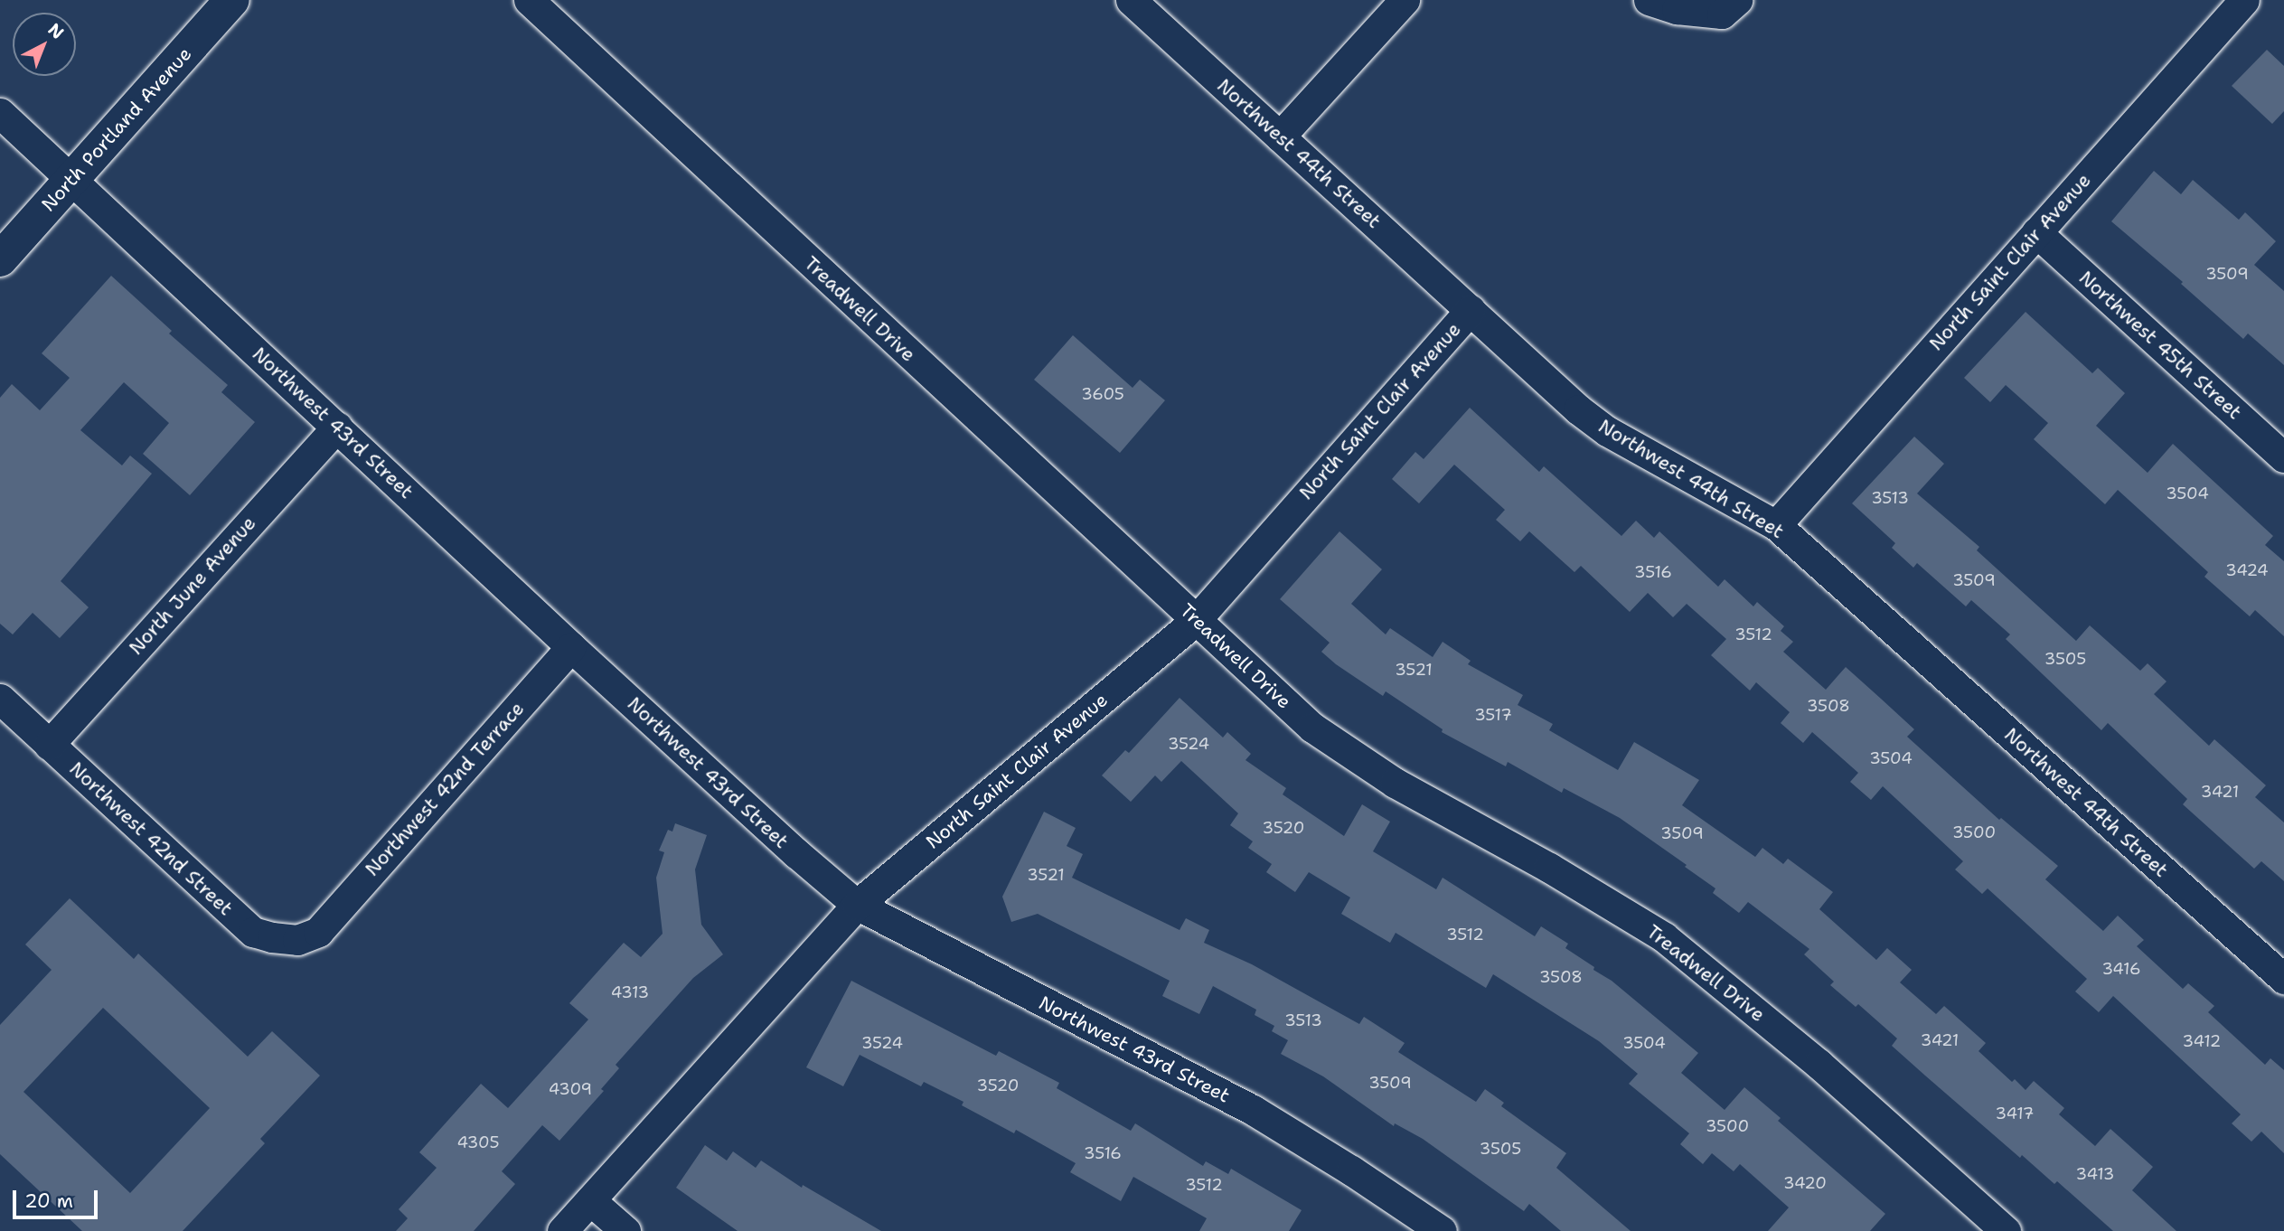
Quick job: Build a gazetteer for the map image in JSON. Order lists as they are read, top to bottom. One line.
{"streets":{"main road":["North Portland Avenue"],"street":["Northwest 44th Street","North Saint Clair Avenue","Treadwell Drive","Northwest 45th Street","Northwest 43rd Street","North June Avenue","Northwest 42nd Terrace","Northwest 42nd Street"]},"crossings":[["North Portland Avenue","Northwest 43rd Street"],["Northwest 44th Street","North Saint Clair Avenue"],["North Saint Clair Avenue","Treadwell Drive"],["North Saint Clair Avenue","Northwest 45th Street"],["North Saint Clair Avenue","Northwest 43rd Street"],["Northwest 43rd Street","North June Avenue"],["Northwest 43rd Street","Northwest 42nd Terrace"],["North June Avenue","Northwest 42nd Street"],["Northwest 42nd Terrace","Northwest 42nd Street"]],"house_numbers":["3509","3605","3504","3513","3424","3516","3509","3512","3505","3521","3508","3517","3524","3504","3421","3520","3500","3509","3521","3512","3416","3508","4313","3513","3421","3412","3524","3504","3509","3520","4309","3417","3500","4305","3505","3516","3413","3420","3512"],"scale_bar":"20 m","north":"top right"}
